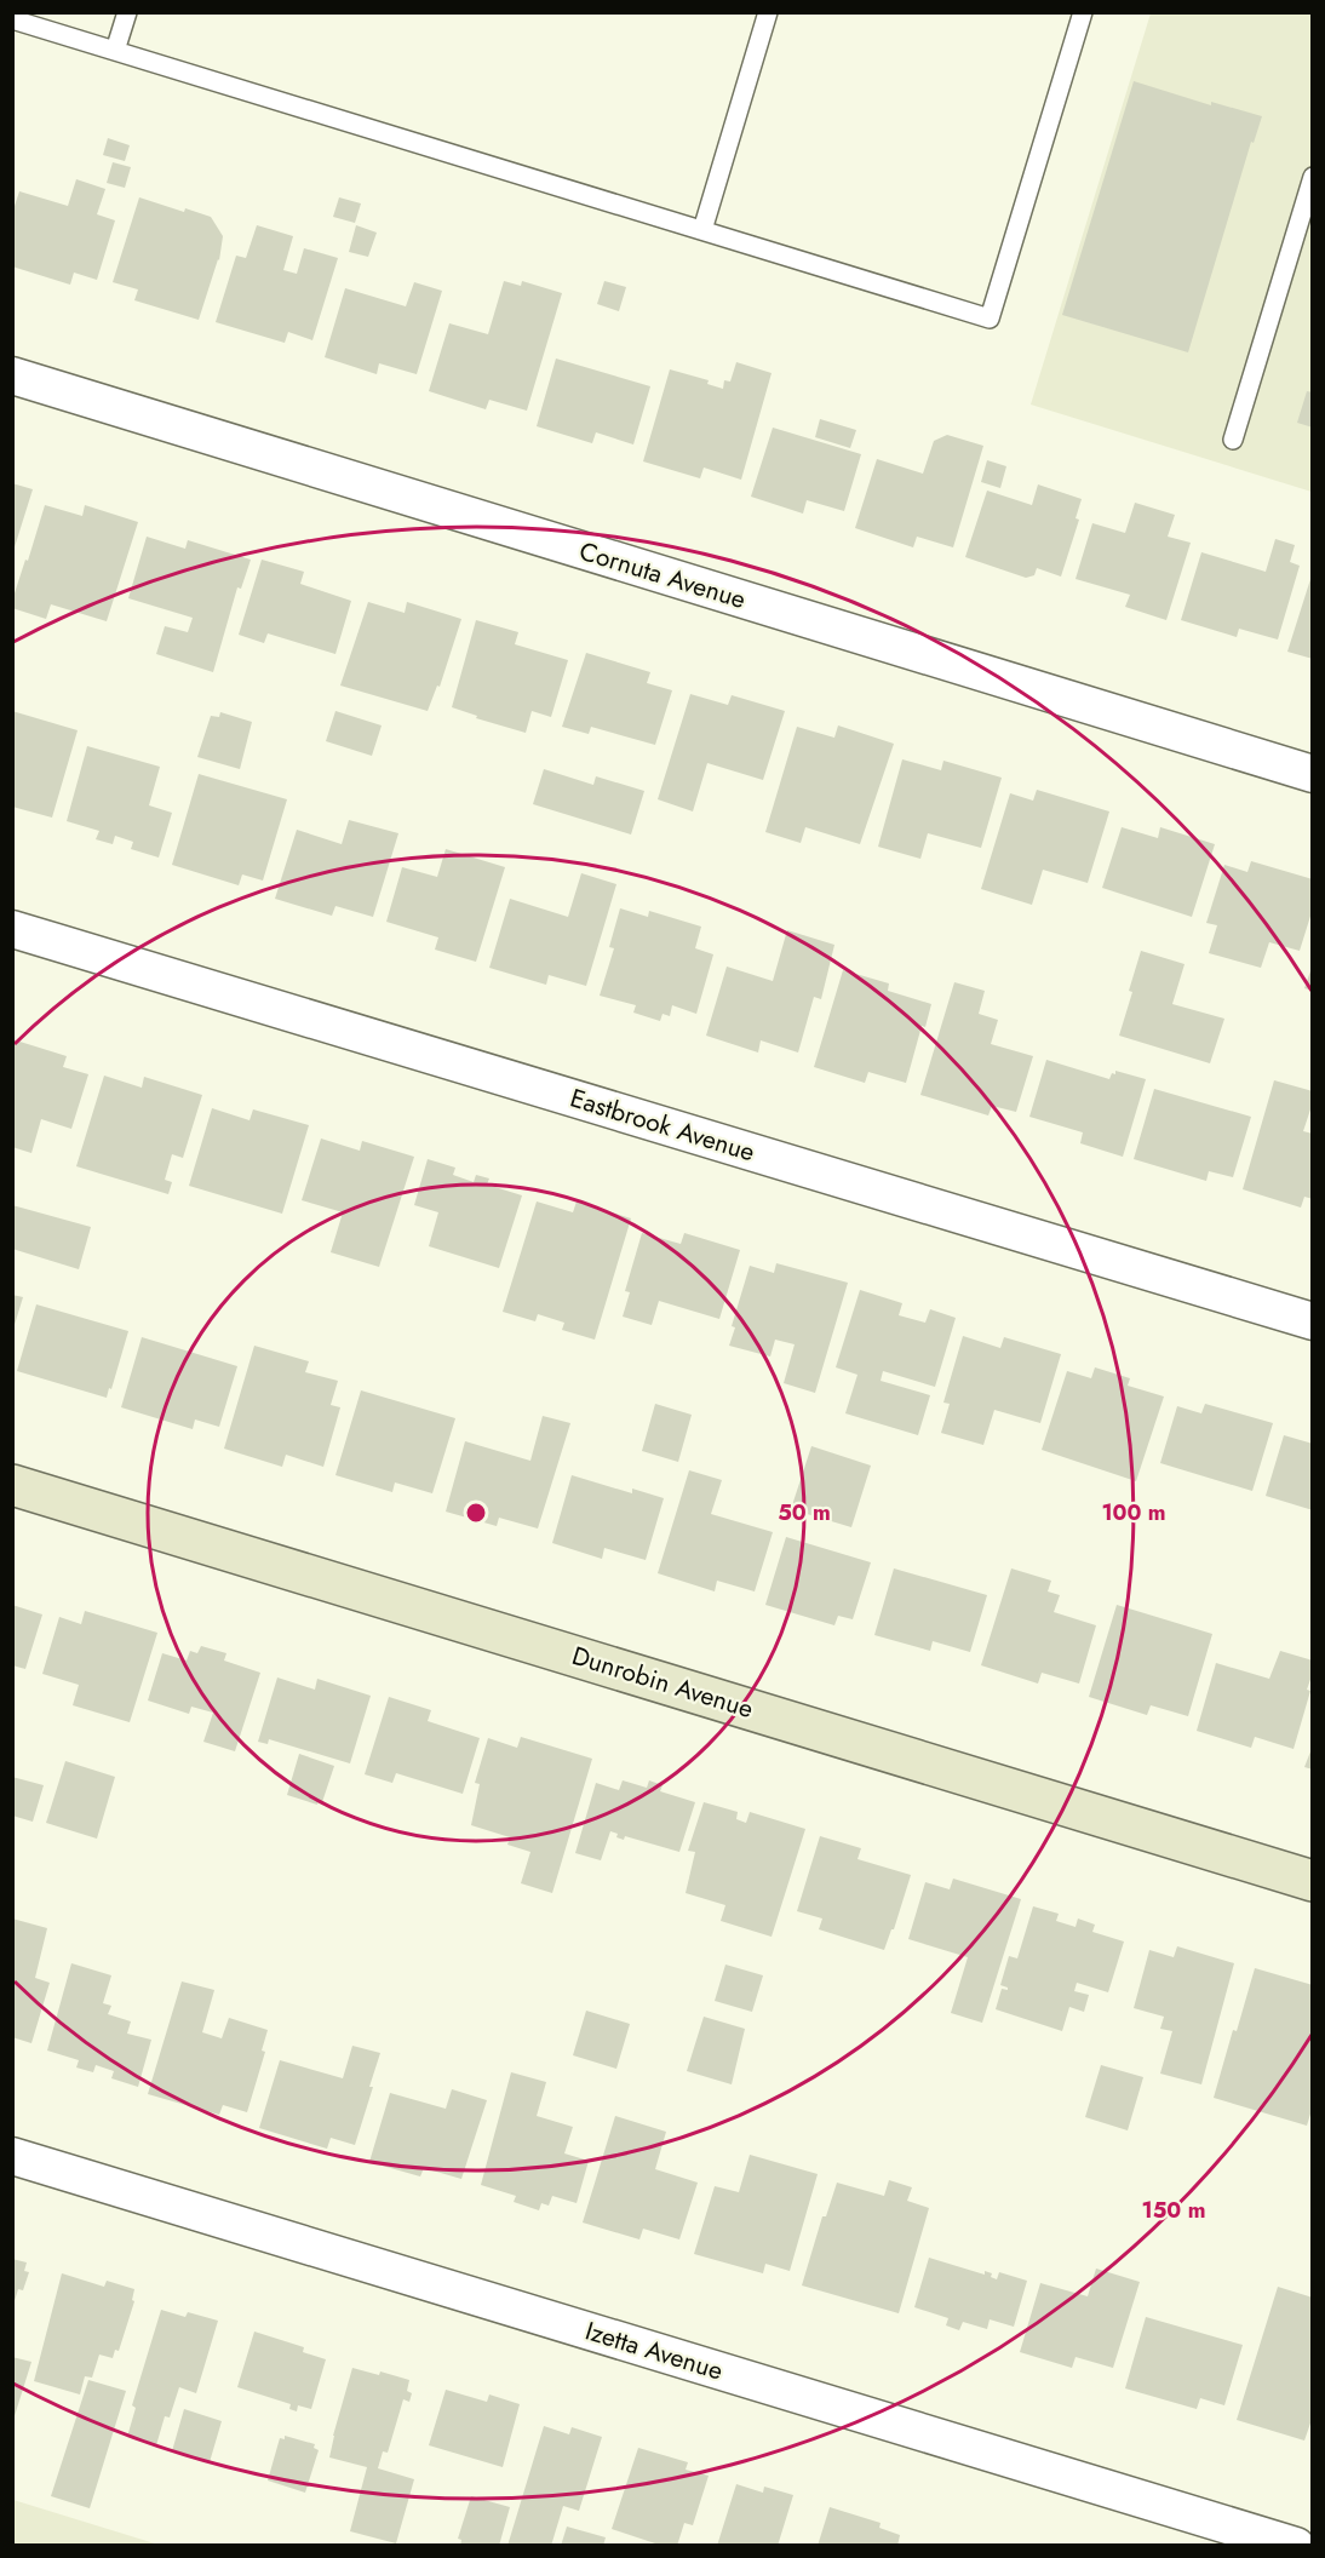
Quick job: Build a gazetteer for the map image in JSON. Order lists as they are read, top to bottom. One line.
{"streets":{"street":["Cornuta Avenue","Eastbrook Avenue","Dunrobin Avenue","Izetta Avenue"]},"rings":["50 m","100 m","150 m"]}
